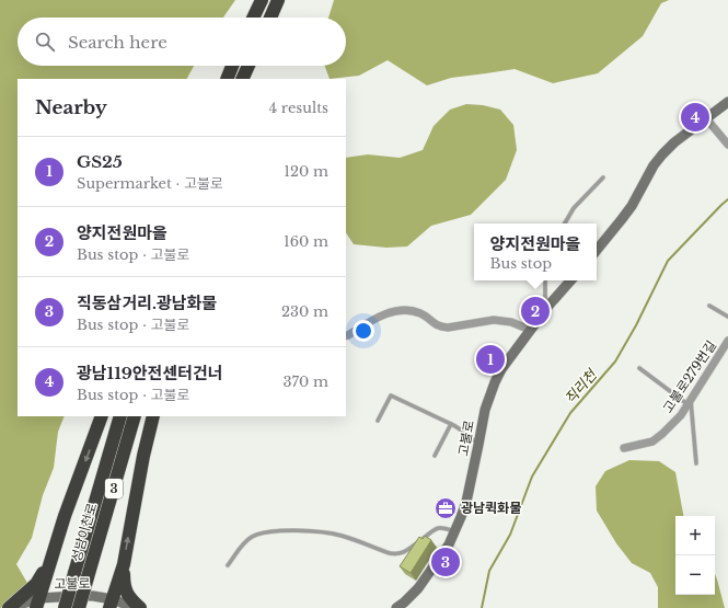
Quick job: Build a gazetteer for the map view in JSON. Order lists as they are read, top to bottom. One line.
{"streets":{"highway":["3","성남이천로"],"street":["고불로279번길","고불로"]},"water":["직리천"],"places":{"office":["광남퀵화물"]},"page":{"search":"Search here","heading":["Nearby","4 results"],"pins":["4","2","1","3"],"list":[{"mark":"1","name":"GS25","note":"Supermarket · 고불로","value":"120 m"},{"mark":"2","name":"양지전원마을","note":"Bus stop · 고불로","value":"160 m"},{"mark":"3","name":"직동삼거리.광남화물","note":"Bus stop · 고불로","value":"230 m"},{"mark":"4","name":"광남119안전센터건너","note":"Bus stop · 고불로","value":"370 m"}],"popup":["양지전원마을","Bus stop"],"map_buttons":["+","−"]}}
